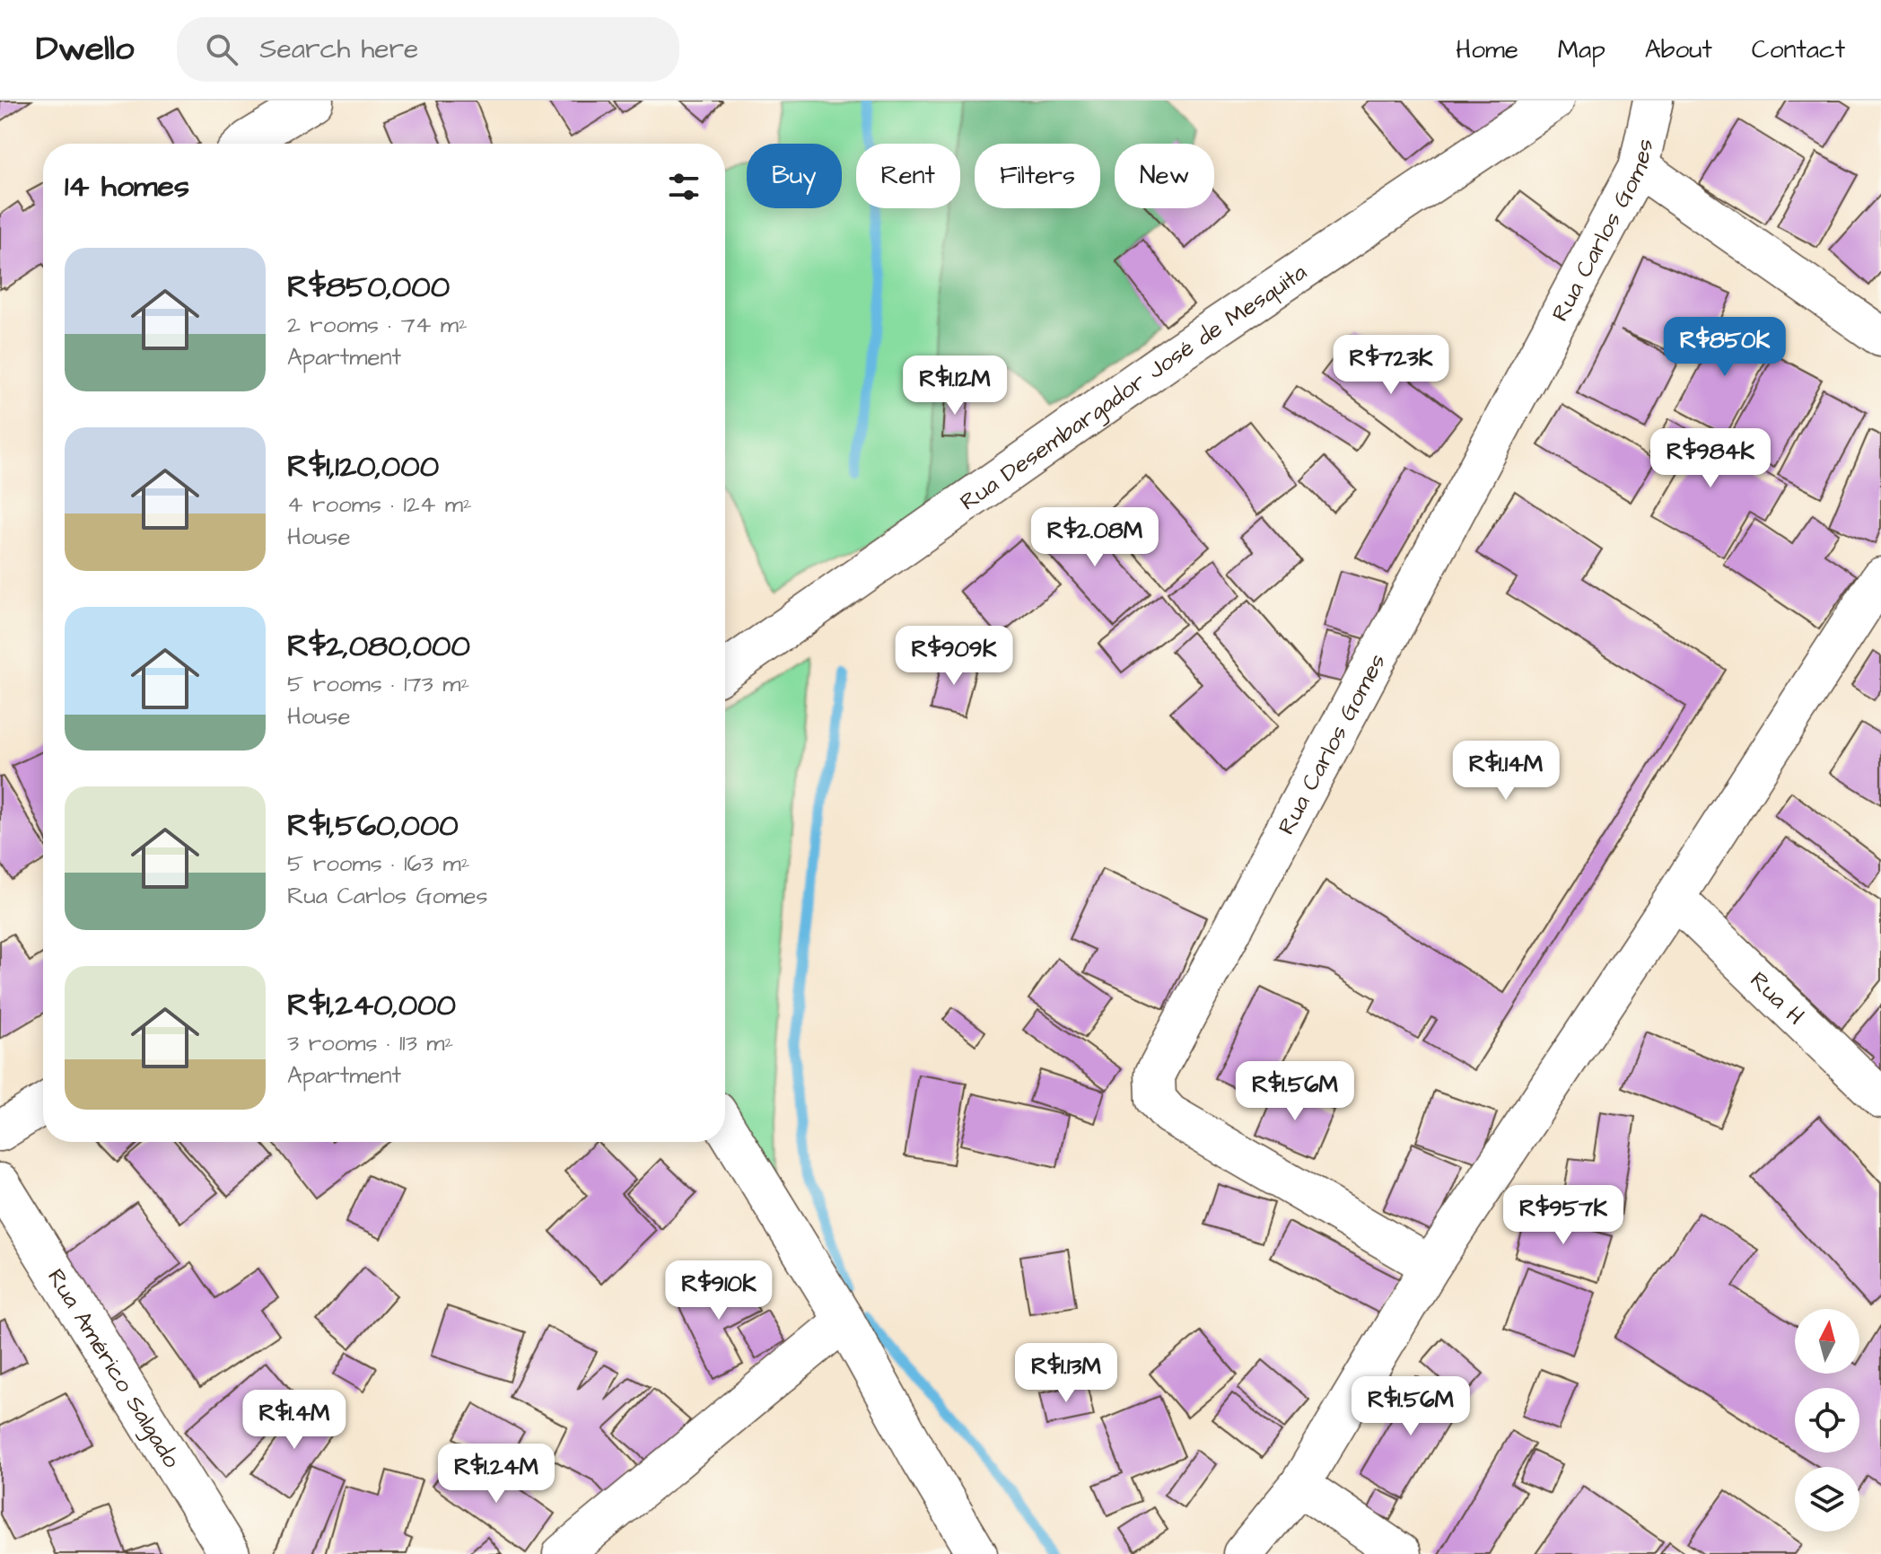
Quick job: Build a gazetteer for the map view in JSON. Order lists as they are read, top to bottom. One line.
{"streets":{"street":["Rua Carlos Gomes","Rua Desembargador José de Mesquita","Rua H","Rua Américo Salgado"]},"north":"top","page":{"header":"Dwello","search":"Search here","nav":["Home","Map","About","Contact"],"chip":["Buy","Rent","Filters","New"],"heading":"14 homes","list":[{"name":"R$850,000","note":"2 rooms · 74 m² · Apartment"},{"name":"R$1,120,000","note":"4 rooms · 124 m² · House"},{"name":"R$2,080,000","note":"5 rooms · 173 m² · House"},{"name":"R$1,560,000","note":"5 rooms · 163 m² · Rua Carlos Gomes"},{"name":"R$1,240,000","note":"3 rooms · 113 m² · Apartment"}],"price":["R$850K","R$723K","R$1.12M","R$984K","R$2.08M","R$909K","R$1.14M","R$1.56M","R$957K","R$910K","R$1.13M","R$1.56M","R$1.4M","R$1.24M"]}}
